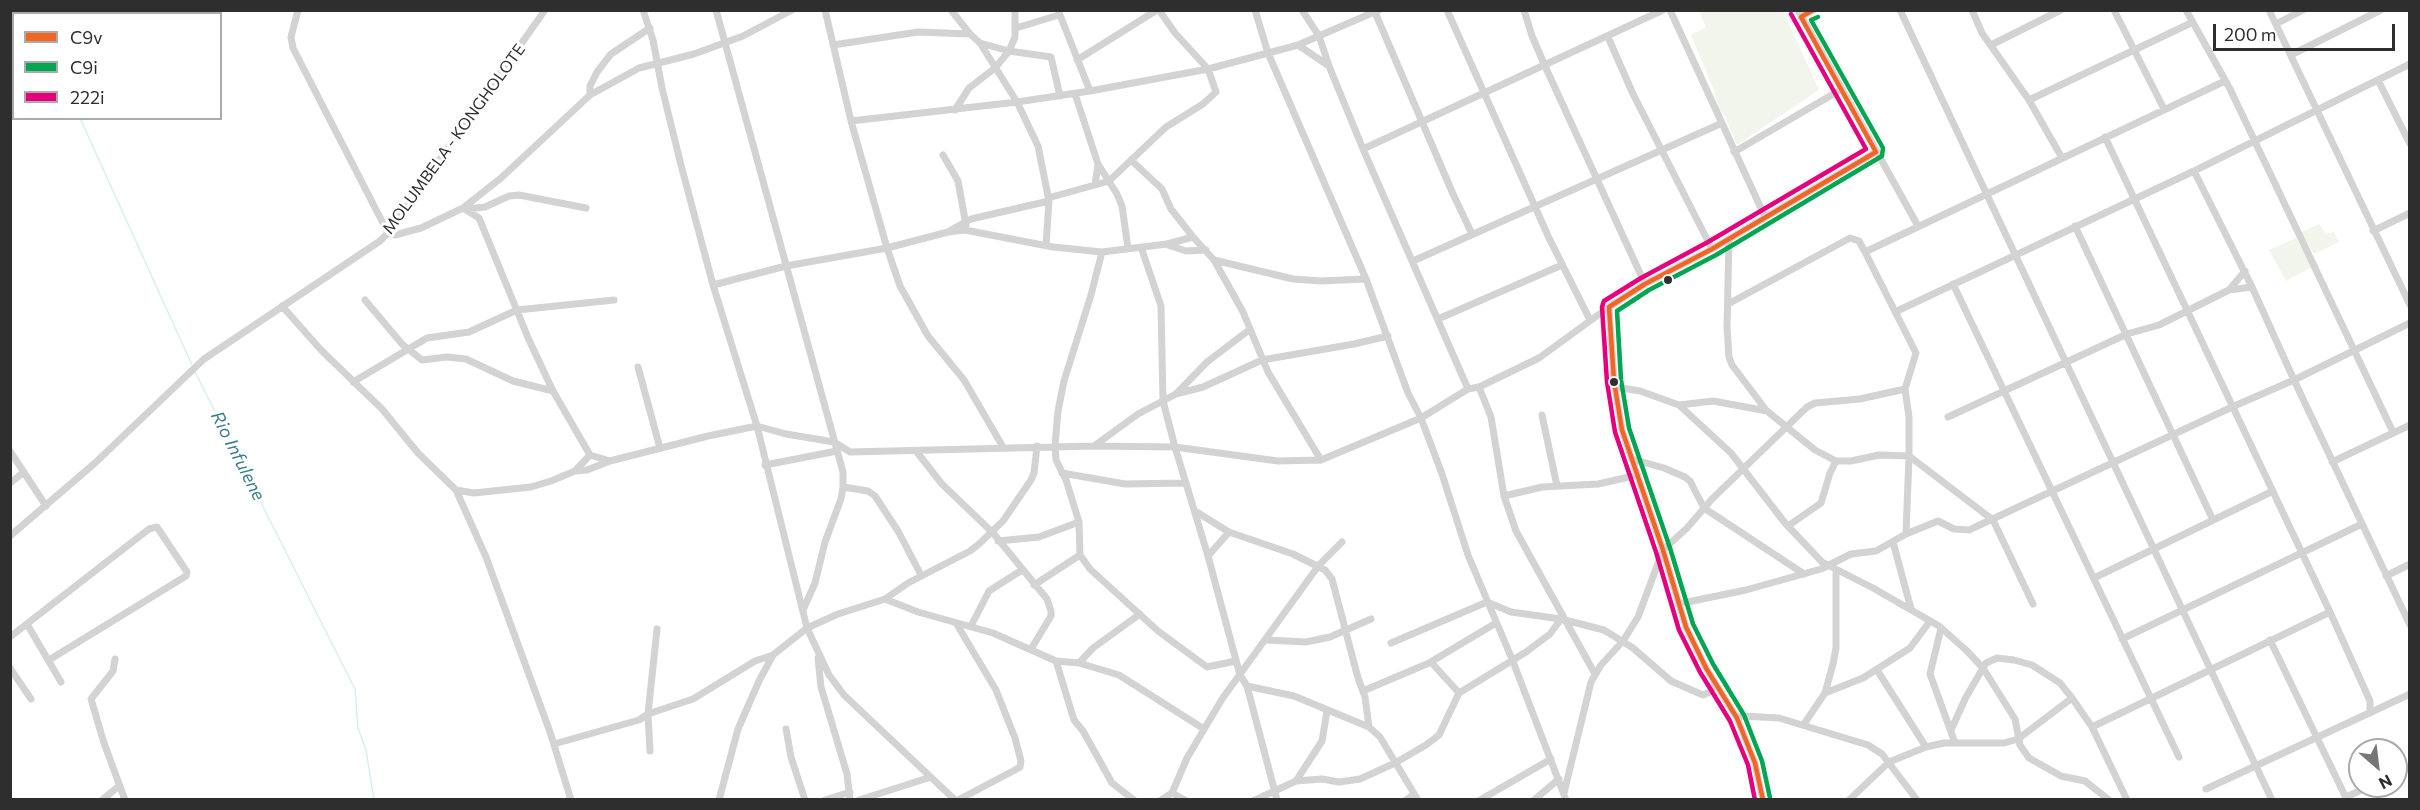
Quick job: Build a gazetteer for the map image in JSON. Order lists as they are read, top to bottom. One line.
{"streets":{"street":["MOLUMBELA - KONGHOLOTE"]},"water":["Rio Infulene"],"lines":["transit line C9v","transit line 222i","transit line C9i"],"legend":["C9v","C9i","222i"],"scale_bar":"200 m","north":"bottom right"}
